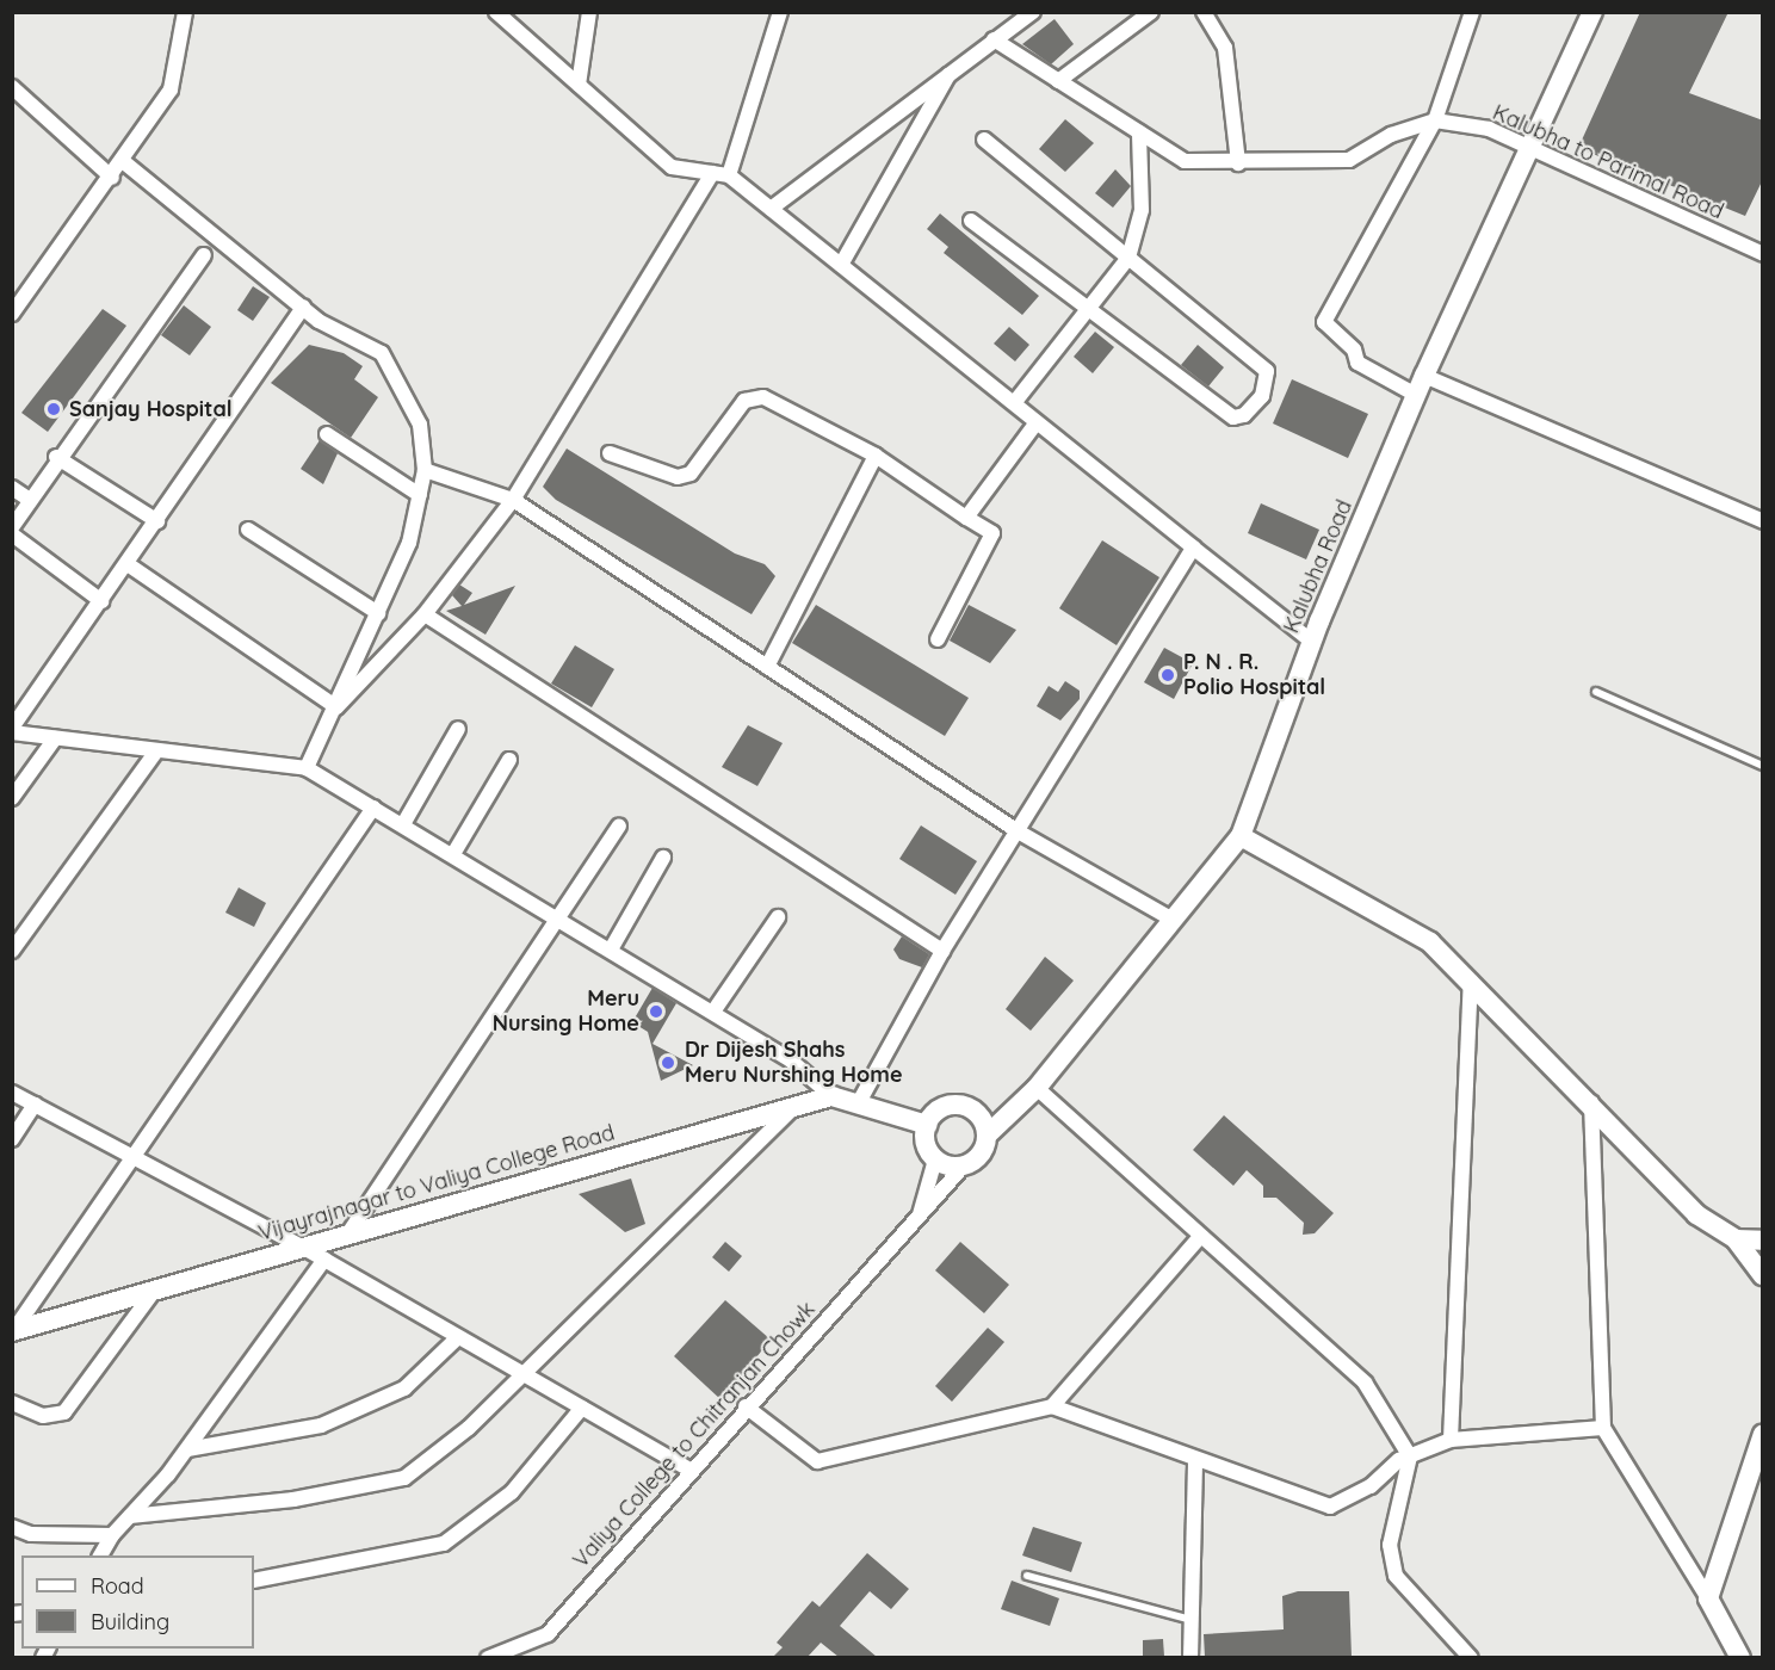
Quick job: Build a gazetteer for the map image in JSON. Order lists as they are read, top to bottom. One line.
{"streets":{"street":["Kalubha to Parimal Road","Kalubha Road","Vijayrajnagar to Valiya College Road","Valiya College to Chitranjan Chowk"]},"crossings":[["Kalubha to Parimal Road","Kalubha Road"],["Kalubha Road","Vijayrajnagar to Valiya College Road"],["Kalubha Road","Valiya College to Chitranjan Chowk"],["Vijayrajnagar to Valiya College Road","Valiya College to Chitranjan Chowk"]],"places":["Sanjay Hospital","P. N . R. Polio Hospital","Meru Nursing Home","Dr Dijesh Shahs Meru Nurshing Home"],"legend":["Road","Building"]}
